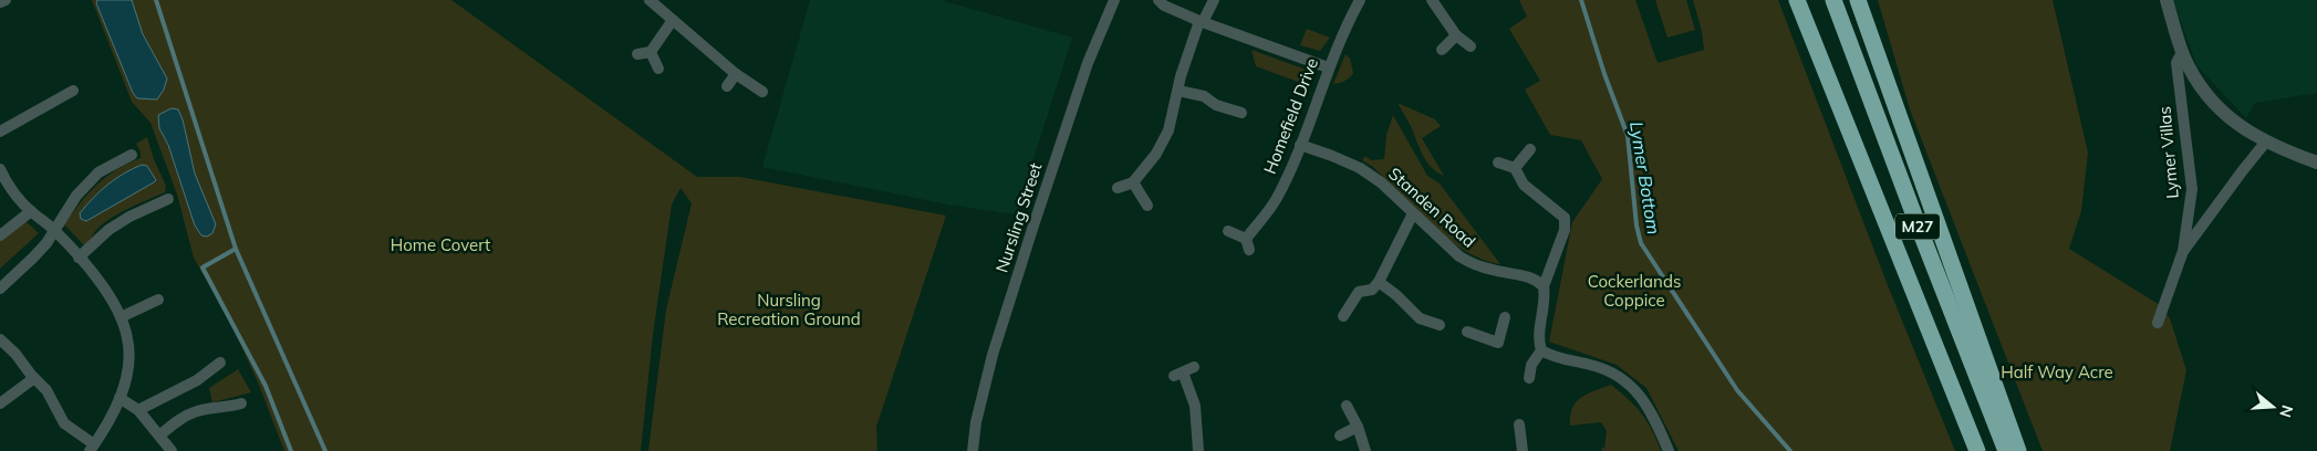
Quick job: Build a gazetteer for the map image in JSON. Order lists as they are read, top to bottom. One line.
{"streets":{"highway":["M27"],"street":["Homefield Drive","Lymer Villas","Standen Road","Nursling Street"]},"crossings":[["Homefield Drive","Standen Road"]],"water":["Lymer Bottom"],"parks":["Home Covert","Cockerlands Coppice","Nursling Recreation Ground","Half Way Acre"],"north":"right"}
